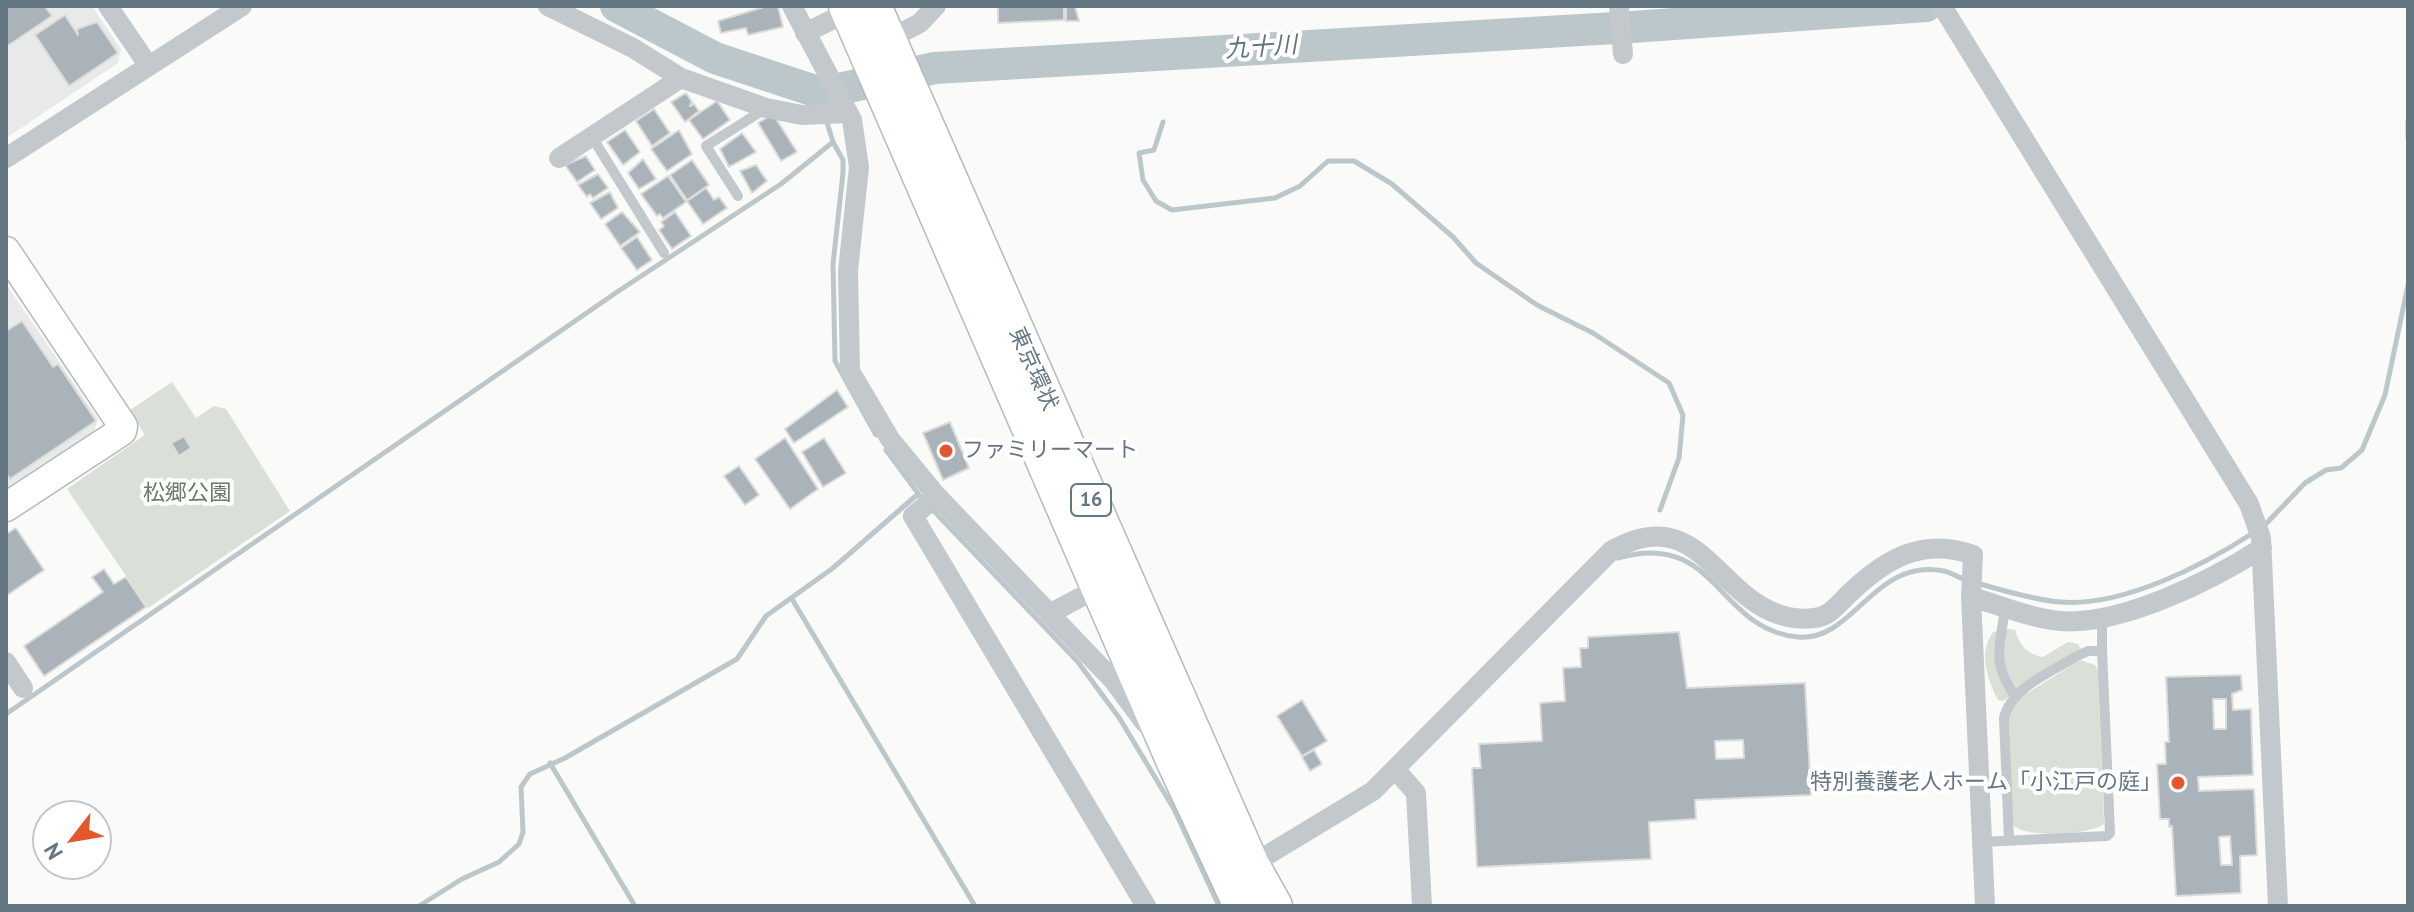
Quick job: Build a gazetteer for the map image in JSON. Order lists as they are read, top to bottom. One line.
{"streets":{"highway":["東京環状","16"]},"water":["九十川"],"parks":["松郷公園"],"places":["ファミリーマート","特別養護老人ホーム「小江戸の庭」"],"north":"bottom left"}
